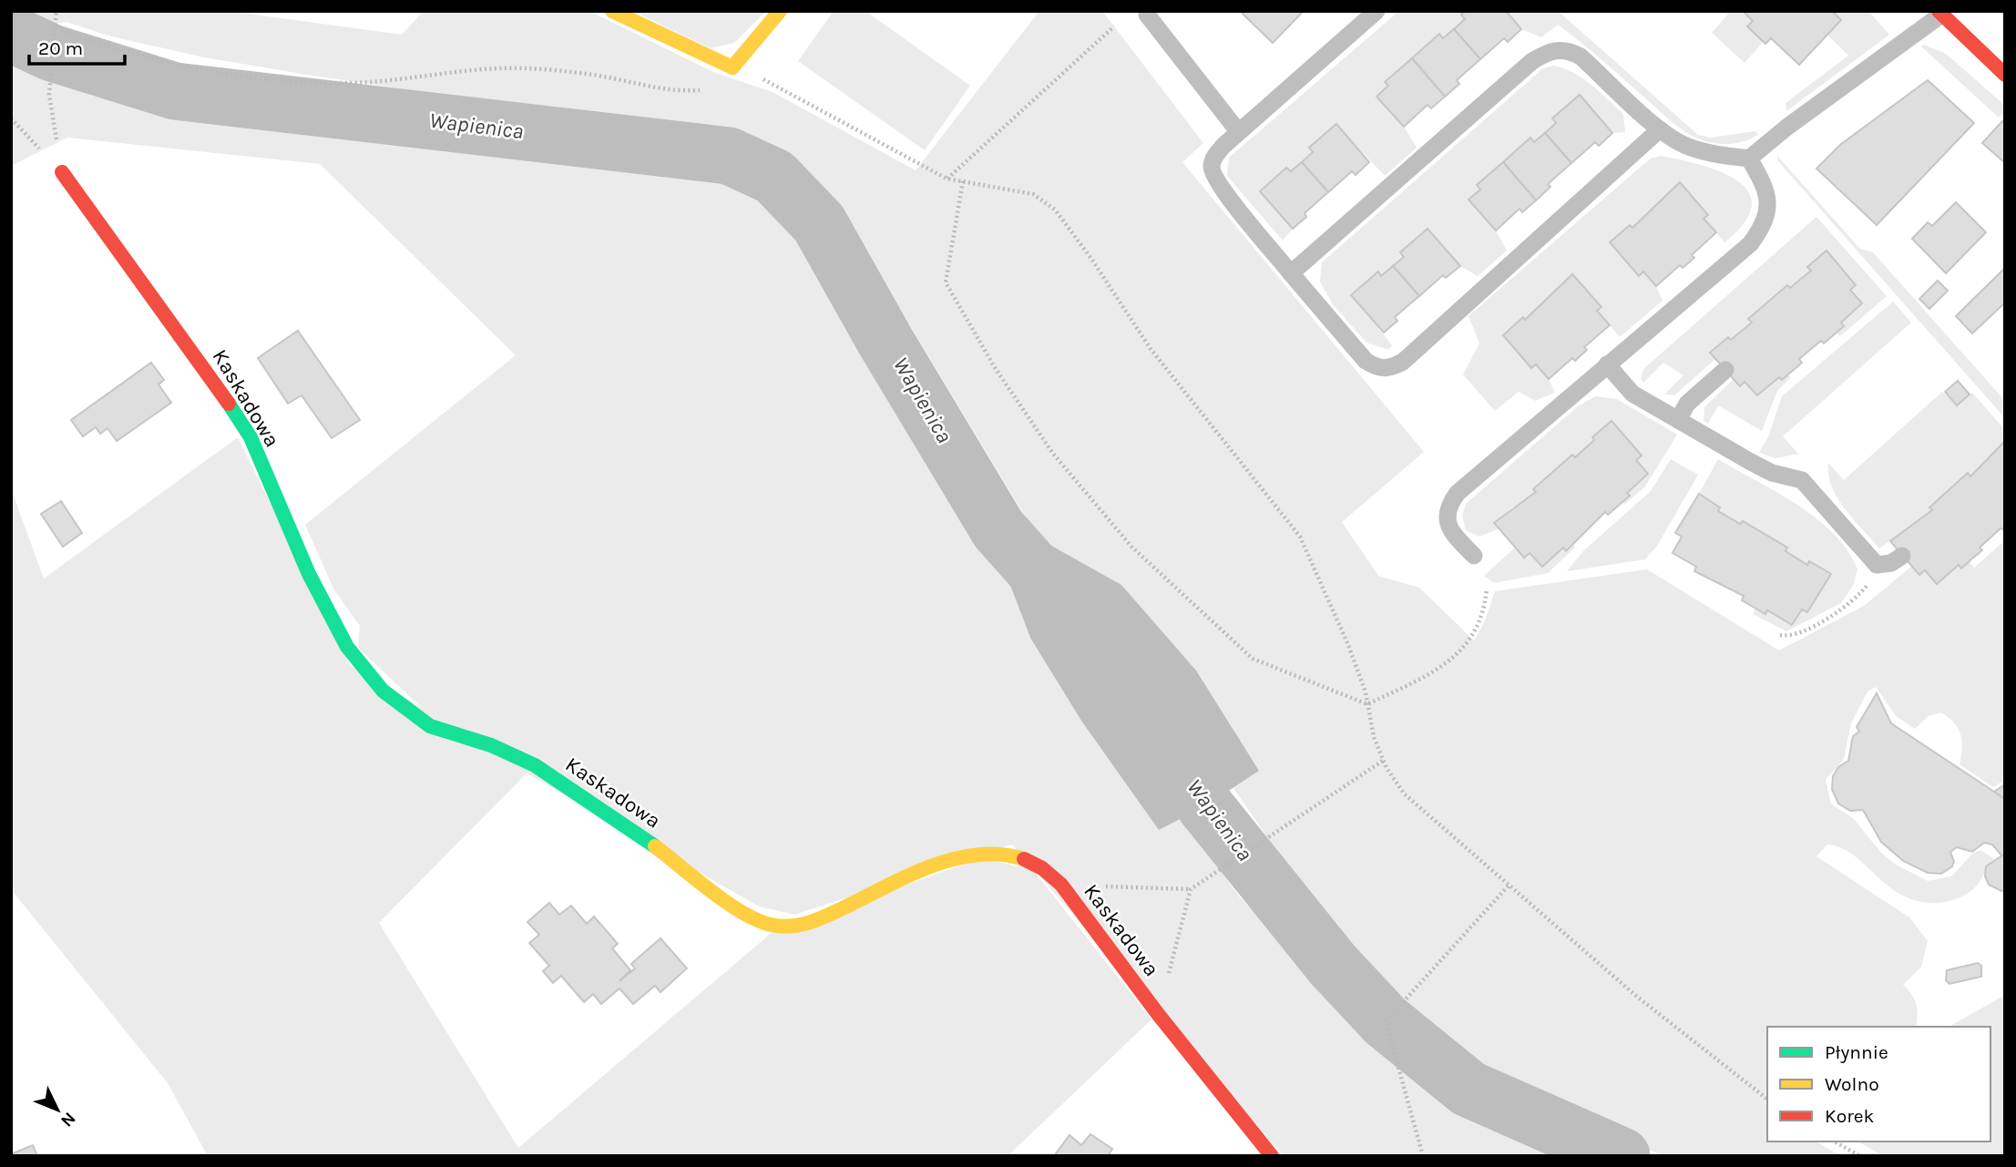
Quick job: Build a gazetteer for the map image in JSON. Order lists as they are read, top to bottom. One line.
{"streets":{"street":["Kaskadowa"]},"water":["Wapienica"],"legend":["Płynnie","Wolno","Korek"],"scale_bar":"20 m","north":"bottom right"}
